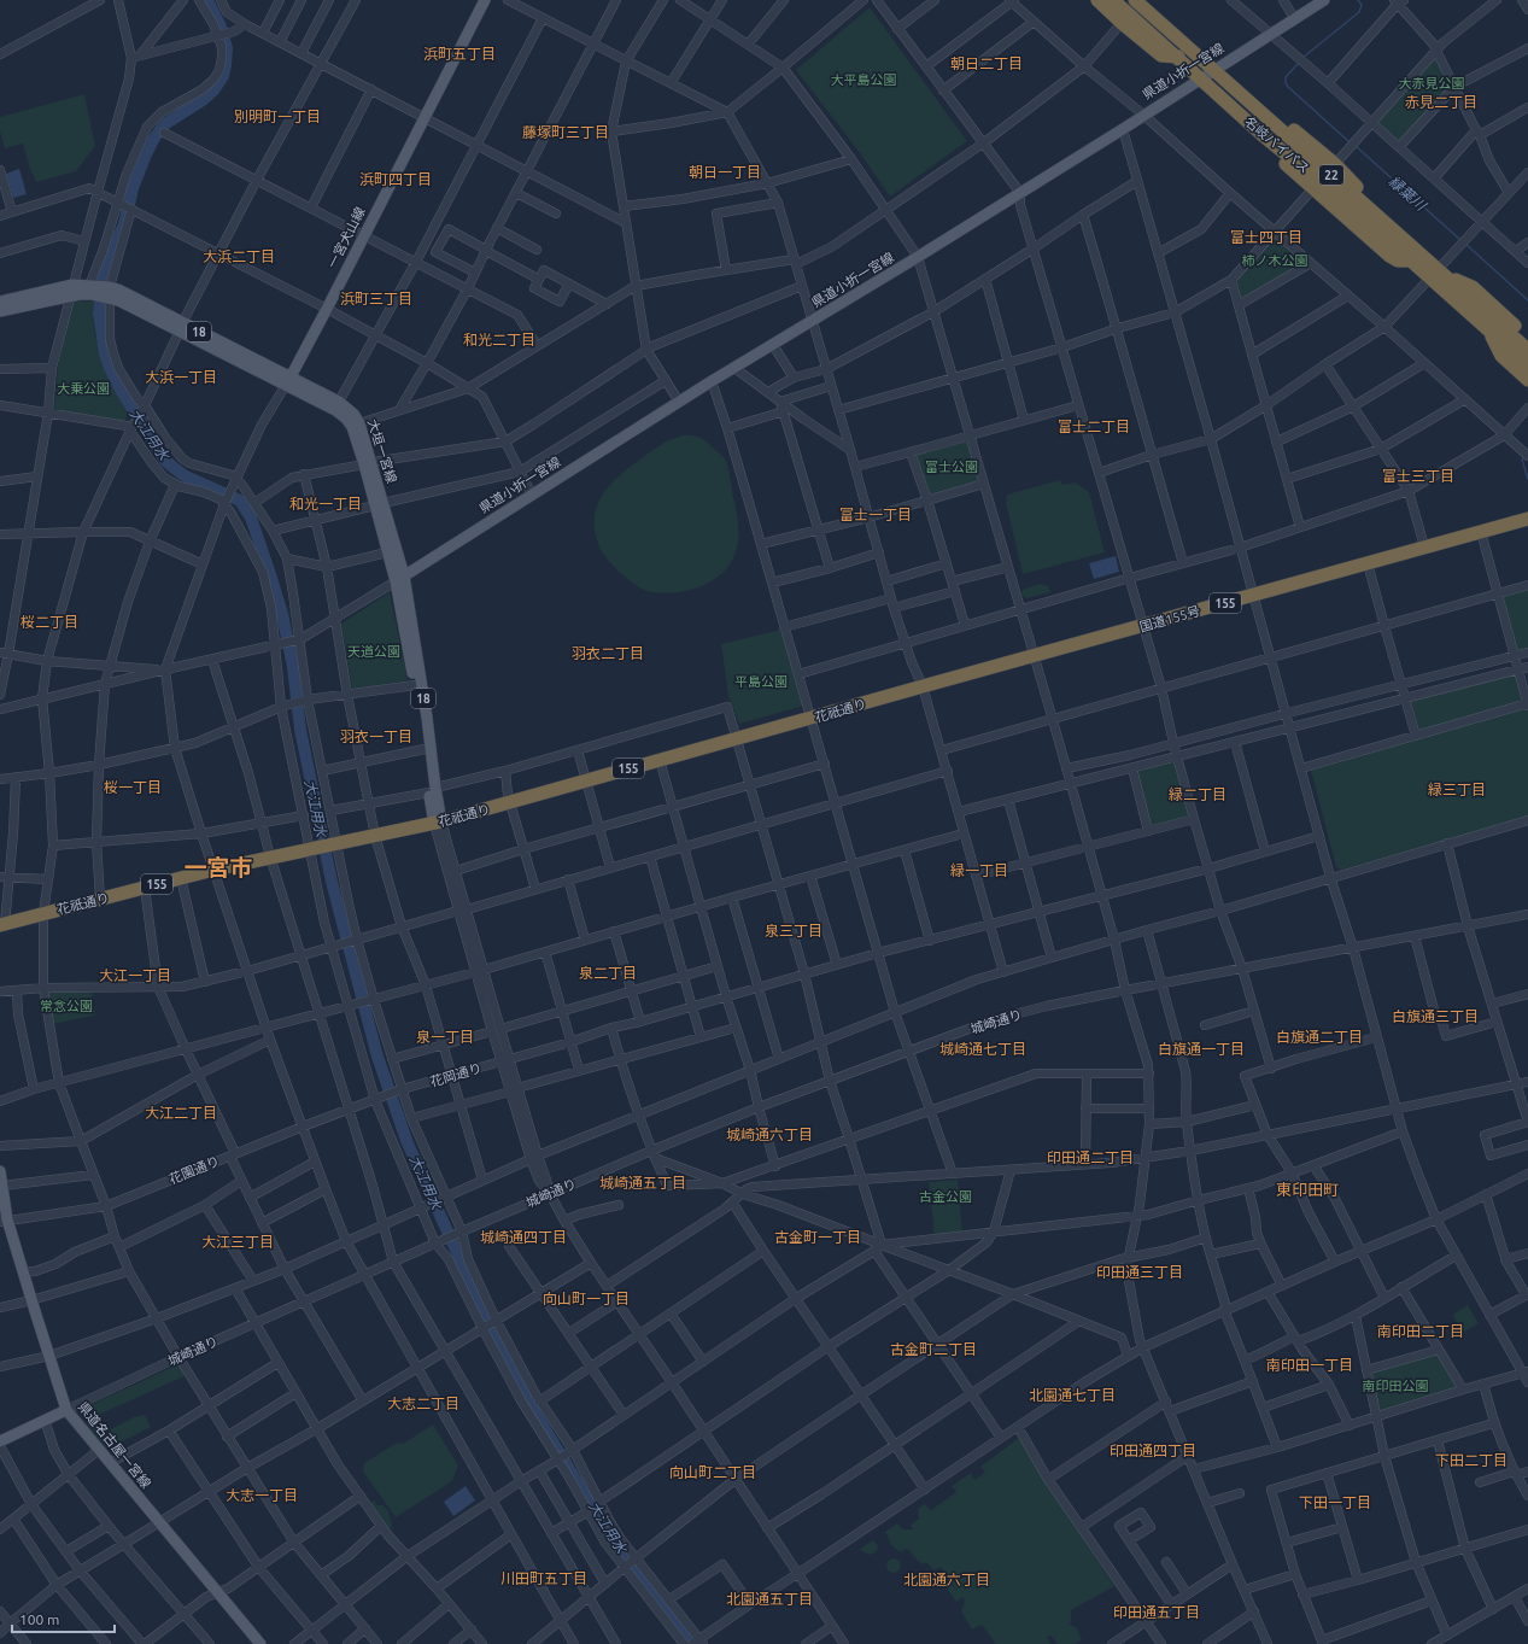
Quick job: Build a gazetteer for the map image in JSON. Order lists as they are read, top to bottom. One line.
{"streets":{"highway":["名岐バイパス","22","155","国道155号","花祇通り"],"main road":["県道小折一宮線","一宮犬山線","18","大垣一宮線","県道名古屋一宮線"],"street":["城崎通り","花岡通り","花園通り"]},"crossings":[["県道小折一宮線","名岐バイパス"],["県道小折一宮線","大垣一宮線"],["名岐バイパス","22"],["一宮犬山線","大垣一宮線"],["大垣一宮線","花祇通り"],["国道155号","花祇通り"],["城崎通り","県道名古屋一宮線"],["花岡通り","花園通り"],["花園通り","県道名古屋一宮線"]],"districts":["浜町五丁目","朝日二丁目","赤見二丁目","別明町一丁目","藤塚町三丁目","朝日一丁目","浜町四丁目","富士四丁目","大浜二丁目","浜町三丁目","和光二丁目","大浜一丁目","富士二丁目","富士三丁目","和光一丁目","富士一丁目","桜二丁目","羽衣二丁目","羽衣一丁目","桜一丁目","緑三丁目","緑二丁目","一宮市","緑一丁目","泉三丁目","泉二丁目","大江一丁目","白旗通三丁目","泉一丁目","白旗通二丁目","城崎通七丁目","白旗通一丁目","大江二丁目","城崎通六丁目","印田通二丁目","城崎通五丁目","東印田町","城崎通四丁目","古金町一丁目","大江三丁目","印田通三丁目","向山町一丁目","南印田二丁目","古金町二丁目","南印田一丁目","北園通七丁目","大志二丁目","印田通四丁目","下田二丁目","向山町二丁目","大志一丁目","下田一丁目","川田町五丁目","北園通六丁目","北園通五丁目","印田通五丁目"],"water":["縁葉川","大江用水"],"parks":["大平島公園","大赤見公園","柿ノ木公園","大乗公園","富士公園","天道公園","平島公園","常念公園","古金公園","南印田公園"],"scale_bar":"100 m"}
